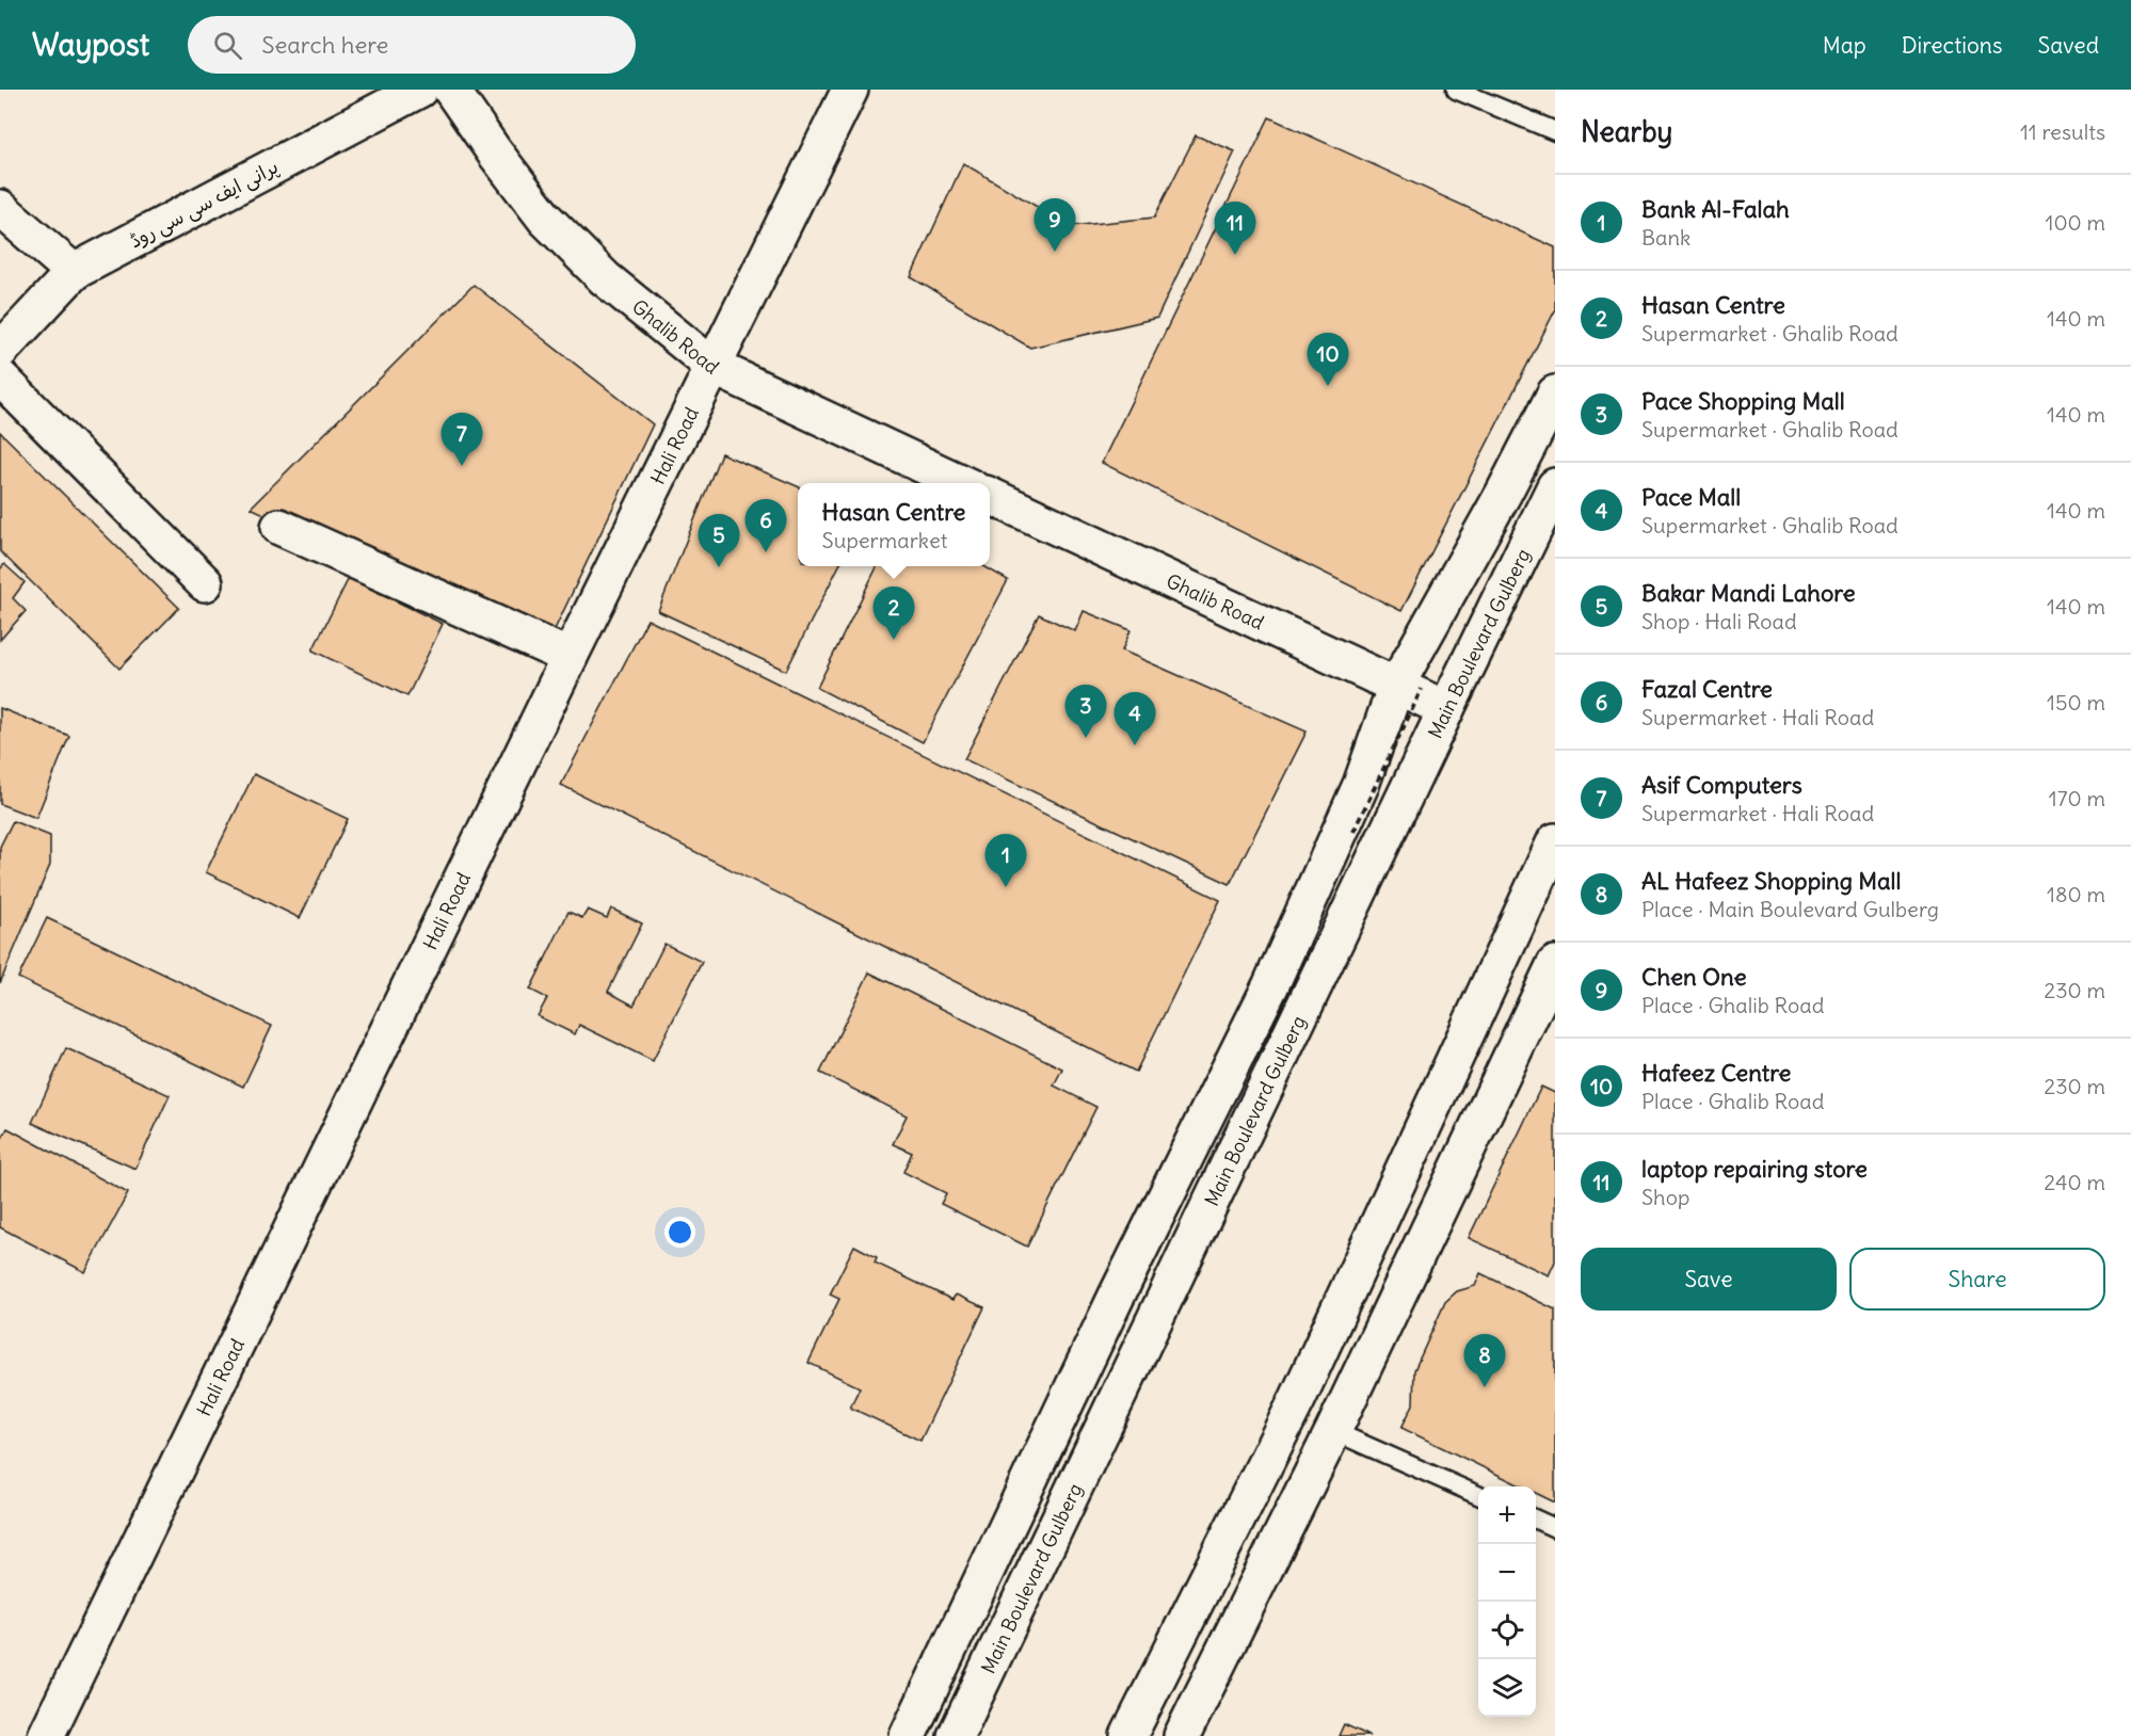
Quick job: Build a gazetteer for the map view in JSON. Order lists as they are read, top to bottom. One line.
{"streets":{"street":["پرانی ایف سی سی روڈ","Ghalib Road","Hali Road","Main Boulevard Gulberg"]},"crossings":[["Ghalib Road","Hali Road"],["Ghalib Road","Main Boulevard Gulberg"]],"page":{"header":"Waypost","search":"Search here","nav":["Map","Directions","Saved"],"heading":["Nearby","11 results"],"list":[{"mark":"1","name":"Bank Al-Falah","note":"Bank","value":"100 m"},{"mark":"2","name":"Hasan Centre","note":"Supermarket · Ghalib Road","value":"140 m"},{"mark":"3","name":"Pace Shopping Mall","note":"Supermarket · Ghalib Road","value":"140 m"},{"mark":"4","name":"Pace Mall","note":"Supermarket · Ghalib Road","value":"140 m"},{"mark":"5","name":"Bakar Mandi Lahore","note":"Shop · Hali Road","value":"140 m"},{"mark":"6","name":"Fazal Centre","note":"Supermarket · Hali Road","value":"150 m"},{"mark":"7","name":"Asif Computers","note":"Supermarket · Hali Road","value":"170 m"},{"mark":"8","name":"AL Hafeez Shopping Mall","note":"Place · Main Boulevard Gulberg","value":"180 m"},{"mark":"9","name":"Chen One","note":"Place · Ghalib Road","value":"230 m"},{"mark":"10","name":"Hafeez Centre","note":"Place · Ghalib Road","value":"230 m"},{"mark":"11","name":"laptop repairing store","note":"Shop","value":"240 m"}],"pins":["9","11","10","7","6","5","2","3","4","1","8"],"popup":["Hasan Centre","Supermarket"],"buttons":["Save","Share"],"map_buttons":["+","−"]}}
